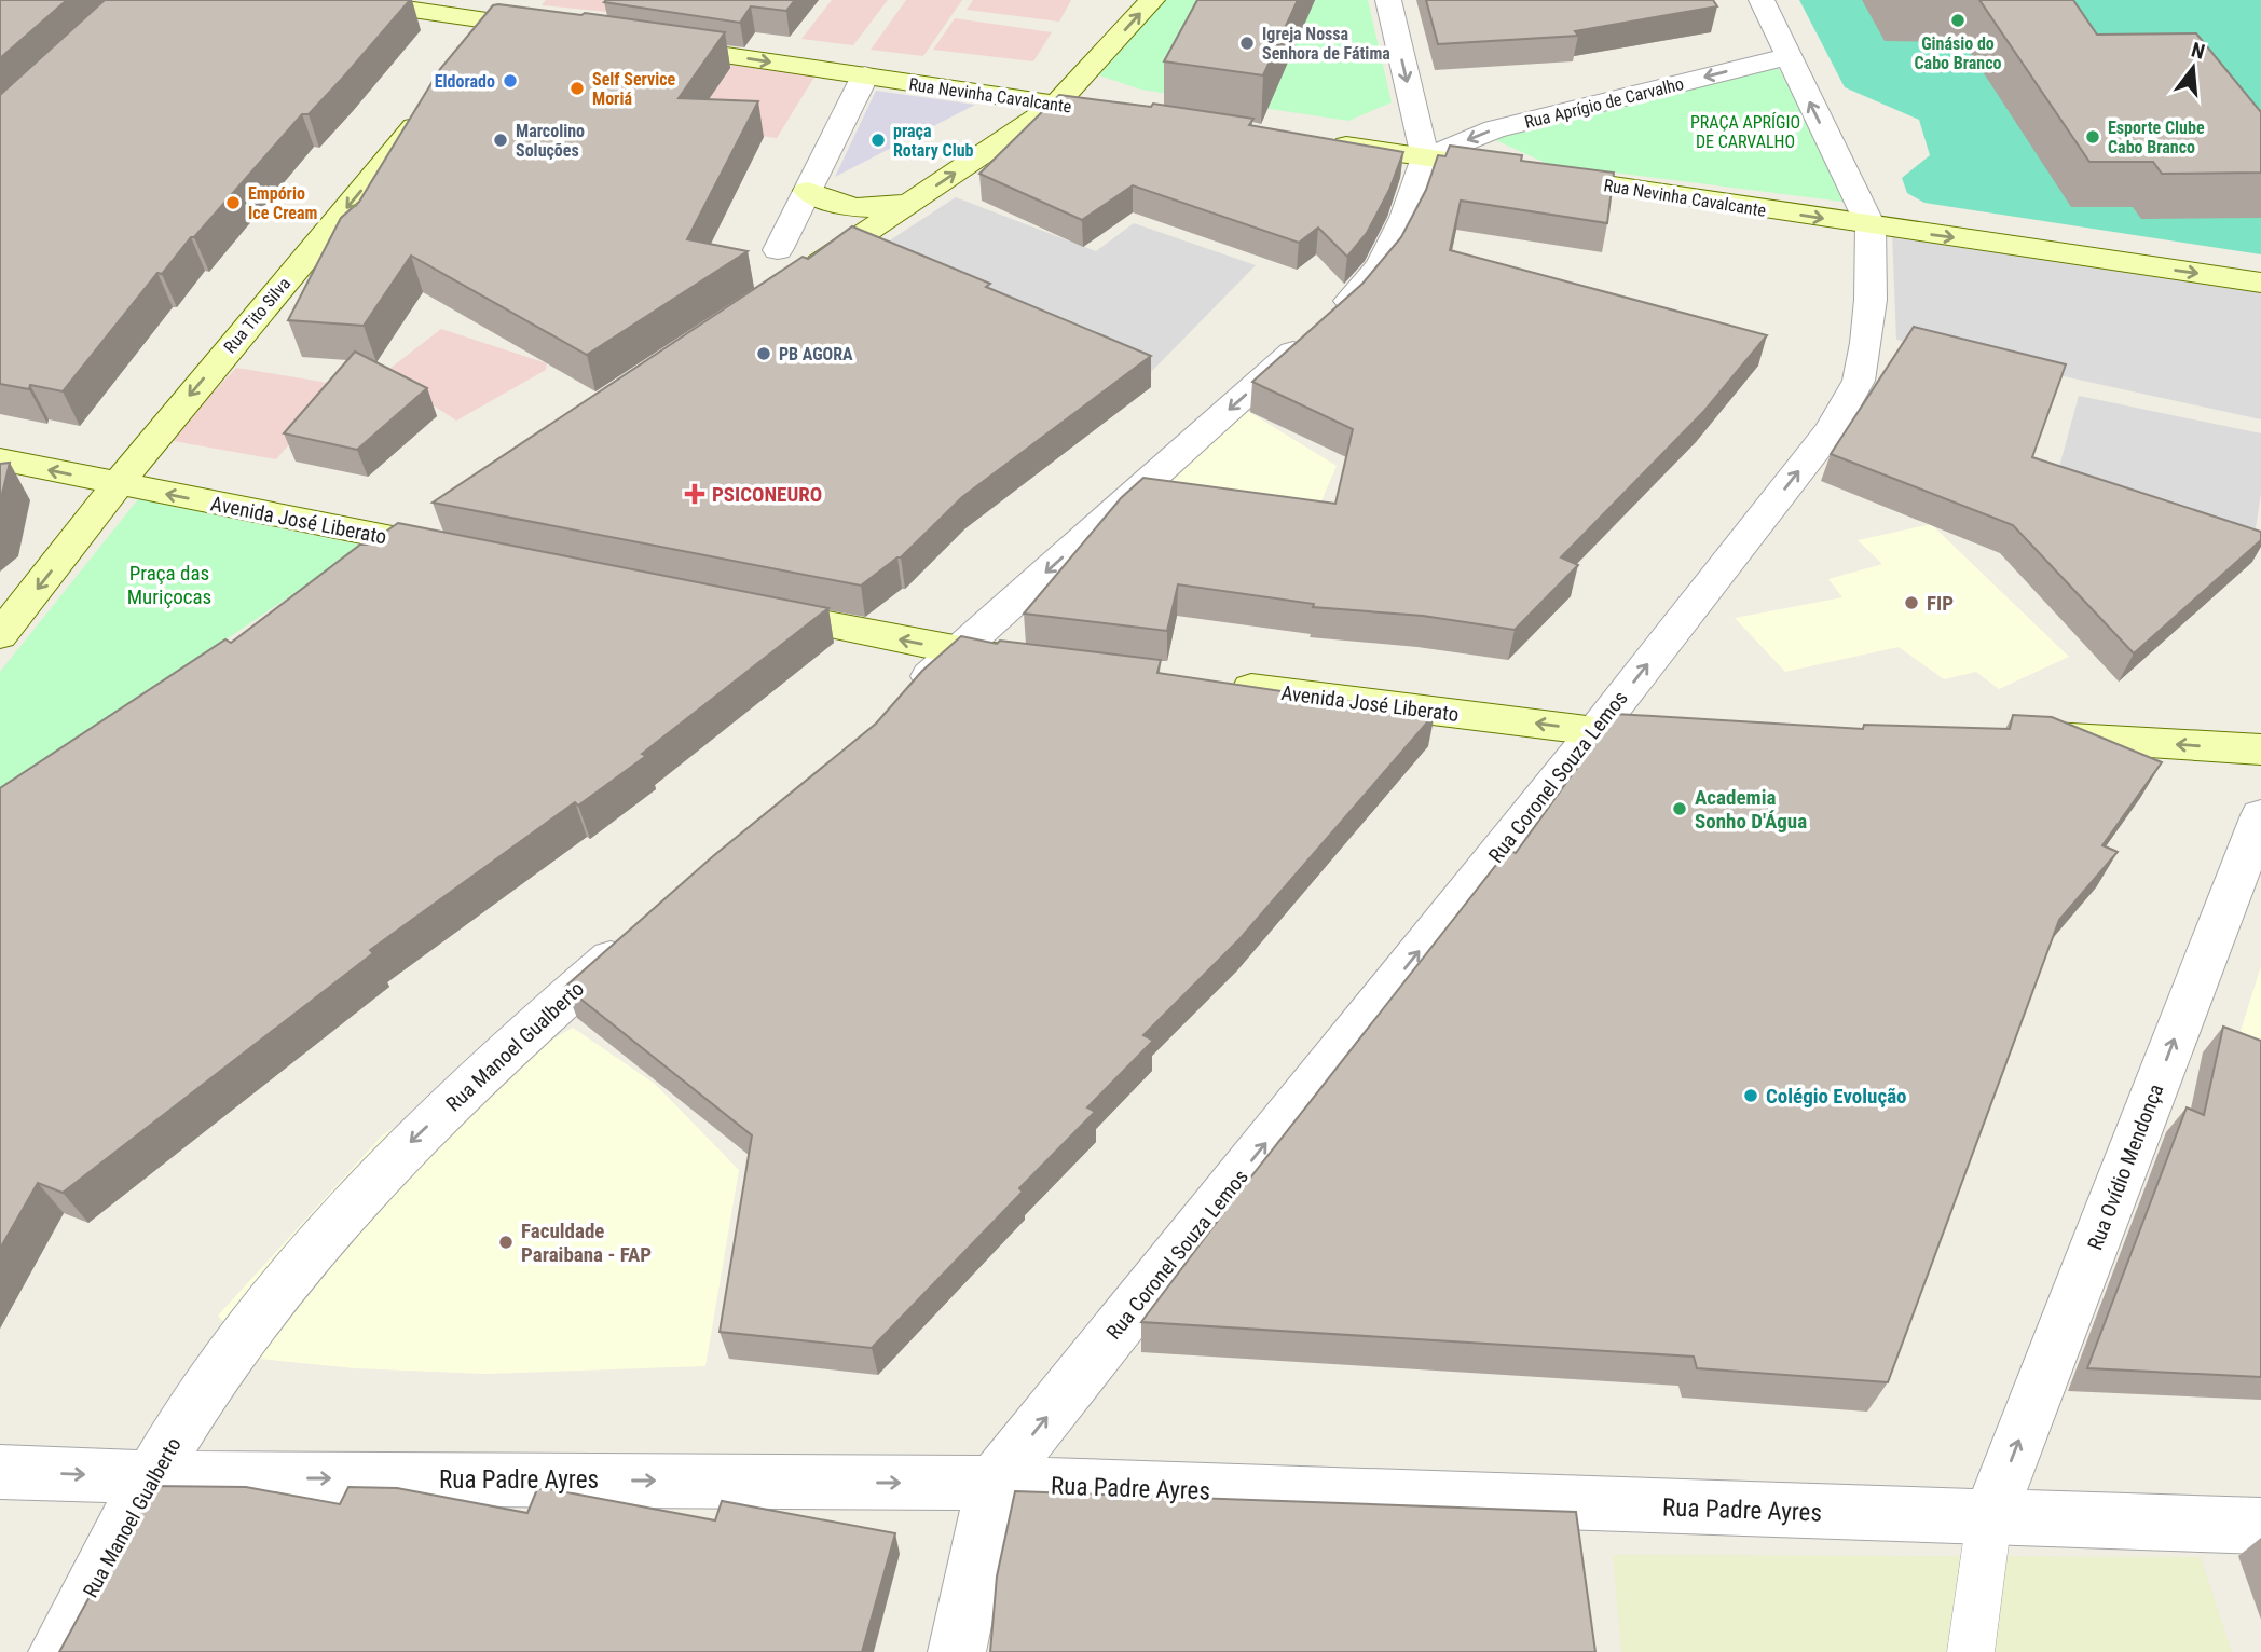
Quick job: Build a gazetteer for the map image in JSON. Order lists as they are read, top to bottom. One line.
{"streets":{"street":["Rua Nevinha Cavalcante","Rua Aprígio de Carvalho","Rua Tito Silva","Avenida José Liberato","Rua Coronel Souza Lemos","Rua Manoel Gualberto","Rua Ovídio Mendonça","Rua Padre Ayres"]},"crossings":[["Rua Nevinha Cavalcante","Rua Aprígio de Carvalho"],["Rua Nevinha Cavalcante","Rua Coronel Souza Lemos"],["Rua Aprígio de Carvalho","Rua Coronel Souza Lemos"],["Rua Tito Silva","Avenida José Liberato"],["Avenida José Liberato","Rua Coronel Souza Lemos"],["Rua Coronel Souza Lemos","Rua Padre Ayres"],["Rua Manoel Gualberto","Rua Padre Ayres"],["Rua Ovídio Mendonça","Rua Padre Ayres"]],"one_way":["Rua Nevinha Cavalcante","Rua Aprígio de Carvalho","Rua Tito Silva","Avenida José Liberato","Rua Coronel Souza Lemos","Rua Manoel Gualberto","Rua Ovídio Mendonça","Rua Padre Ayres"],"parks":["PRAÇA APRÍGIO DE CARVALHO","Praça das Muriçocas"],"places":{"other":["Ginásio do Cabo Branco","Igreja Nossa Senhora de Fátima","Eldorado","Self Service Moriá","Esporte Clube Cabo Branco","Marcolino Soluções","praça Rotary Club","Empório Ice Cream","PB AGORA","FIP","Academia Sonho D'Água","Colégio Evolução","Faculdade Paraibana - FAP"],"health":["PSICONEURO"]},"north":"top"}
